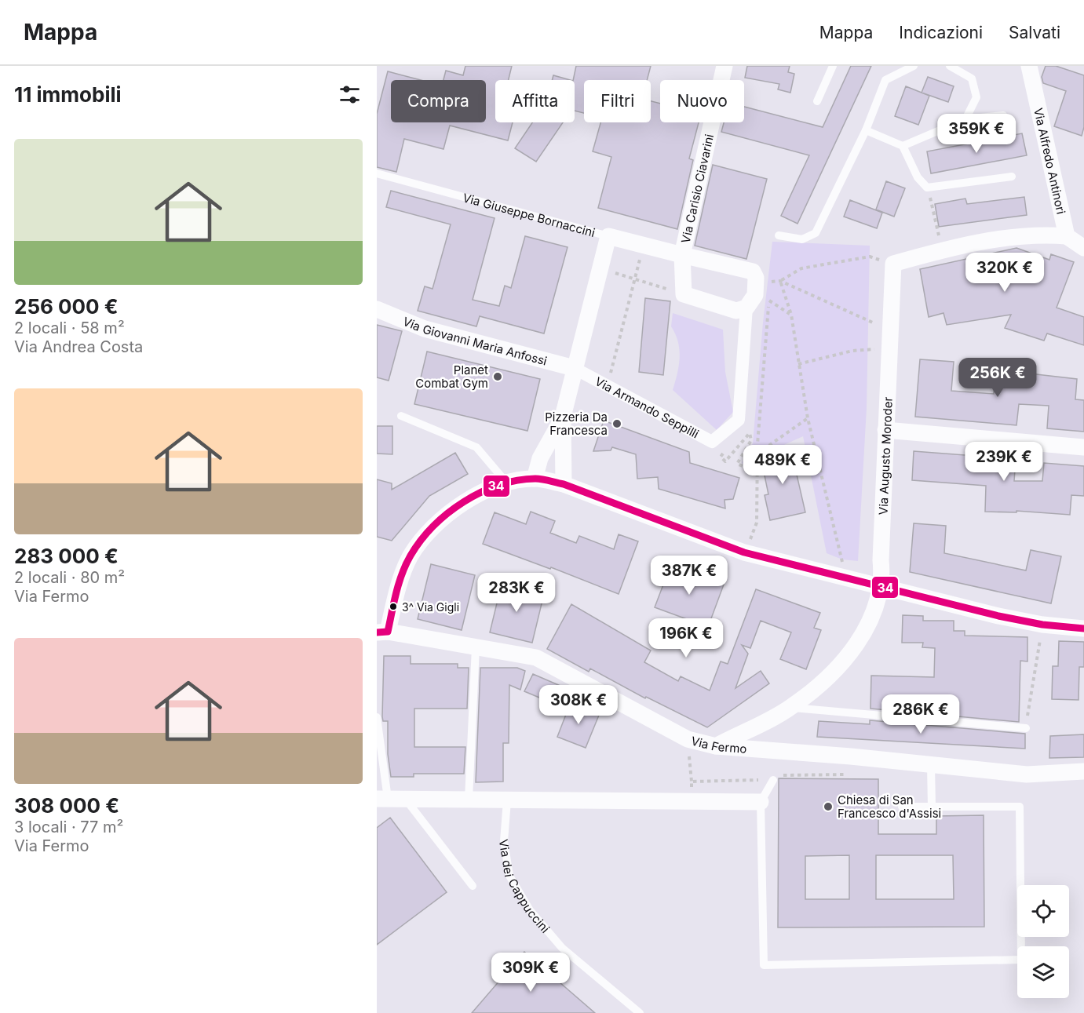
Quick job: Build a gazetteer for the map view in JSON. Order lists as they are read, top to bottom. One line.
{"streets":{"street":["Via Alfredo Antinori","Via Carisio Ciavarini","Via Giuseppe Bornaccini","Via Giovanni Maria Anfossi","Via Armando Seppilli","Via Augusto Moroder","Via Fermo"],"lane":["Via dei Cappuccini"]},"crossings":[["Via Carisio Ciavarini","Via Giuseppe Bornaccini"],["Via Giuseppe Bornaccini","Via Armando Seppilli"],["Via Giovanni Maria Anfossi","Via Armando Seppilli"],["Via Augusto Moroder","Via Fermo"]],"places":["Planet Combat Gym","Pizzeria Da Francesca","3^ Via Gigli","Chiesa di San Francesco d'Assisi"],"lines":["transit line 34"],"page":{"header":"Mappa","nav":["Mappa","Indicazioni","Salvati"],"heading":"11 immobili","chip":["Compra","Affitta","Filtri","Nuovo"],"price":["359K €","320K €","256K €","239K €","489K €","387K €","283K €","196K €","308K €","286K €","309K €"],"list":[{"name":"256 000 €","note":"2 locali · 58 m² · Via Andrea Costa"},{"name":"283 000 €","note":"2 locali · 80 m² · Via Fermo"},{"name":"308 000 €","note":"3 locali · 77 m² · Via Fermo"}]}}
